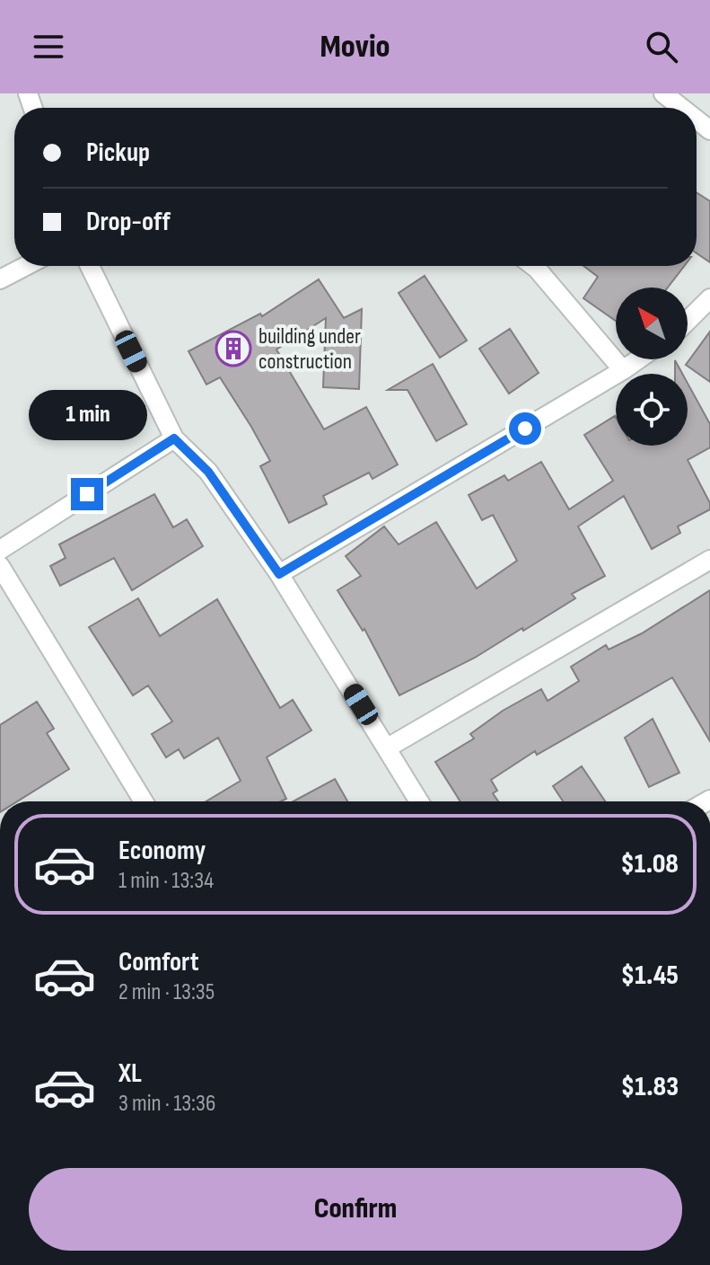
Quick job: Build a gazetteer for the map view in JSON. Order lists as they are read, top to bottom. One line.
{"places":{"building":["building under construction"]},"north":"top left","page":{"header":"Movio","banner":["Pickup","Drop-off"],"bubble":"1 min","list":[{"name":"Economy","note":"1 min · 13:34","value":"$1.08"},{"name":"Comfort","note":"2 min · 13:35","value":"$1.45"},{"name":"XL","note":"3 min · 13:36","value":"$1.83"}],"buttons":"Confirm"}}
